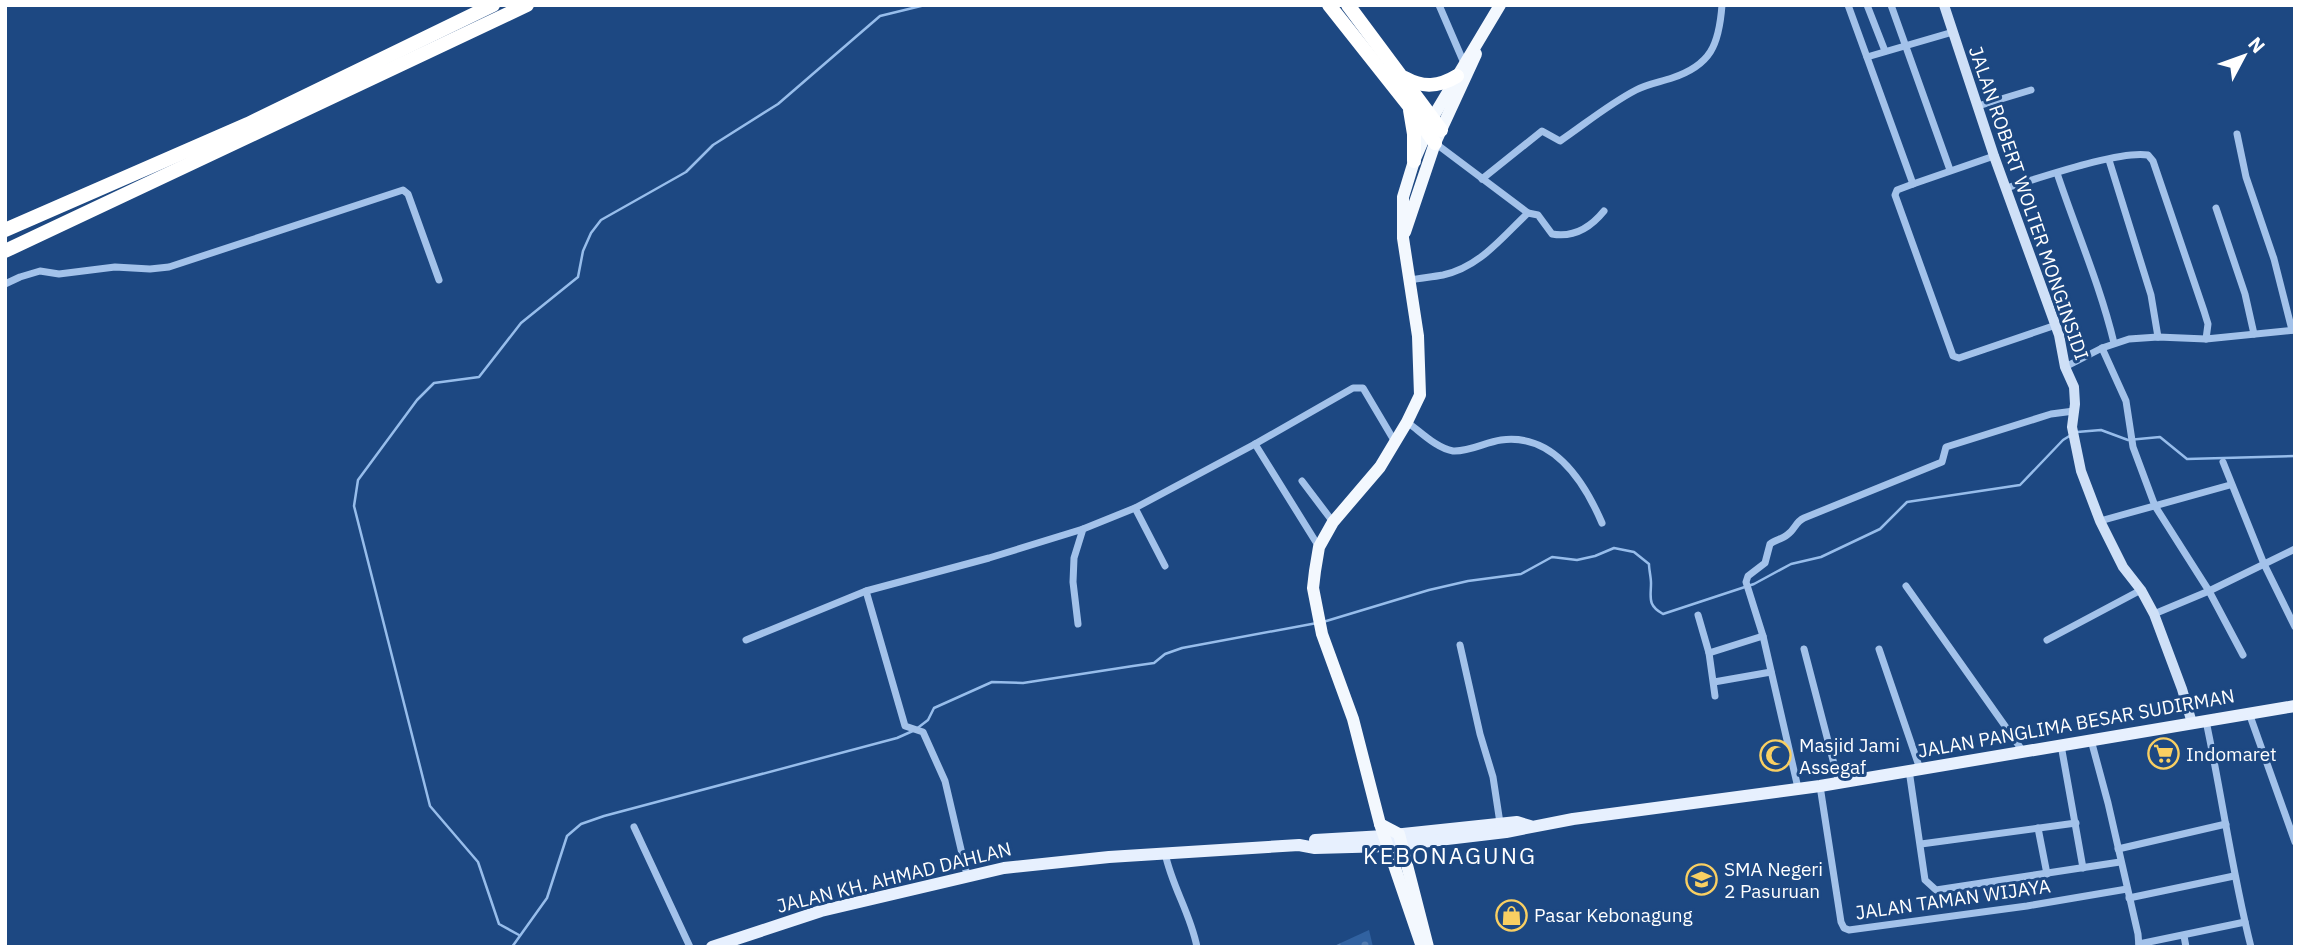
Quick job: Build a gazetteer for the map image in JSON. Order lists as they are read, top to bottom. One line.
{"streets":{"main road":["JALAN ROBERT WOLTER MONGINSIDI","JALAN PANGLIMA BESAR SUDIRMAN","JALAN KH. AHMAD DAHLAN"],"street":["JALAN TAMAN WIJAYA"]},"crossings":[["JALAN ROBERT WOLTER MONGINSIDI","JALAN PANGLIMA BESAR SUDIRMAN"],["JALAN PANGLIMA BESAR SUDIRMAN","JALAN KH. AHMAD DAHLAN"],["JALAN PANGLIMA BESAR SUDIRMAN","JALAN TAMAN WIJAYA"]],"districts":["KEBONAGUNG"],"places":{"supermarket":["Indomaret"],"mosque":["Masjid Jami Assegaf"],"school or university":["SMA Negeri 2 Pasuruan"],"shop":["Pasar Kebonagung"]},"north":"top right"}
